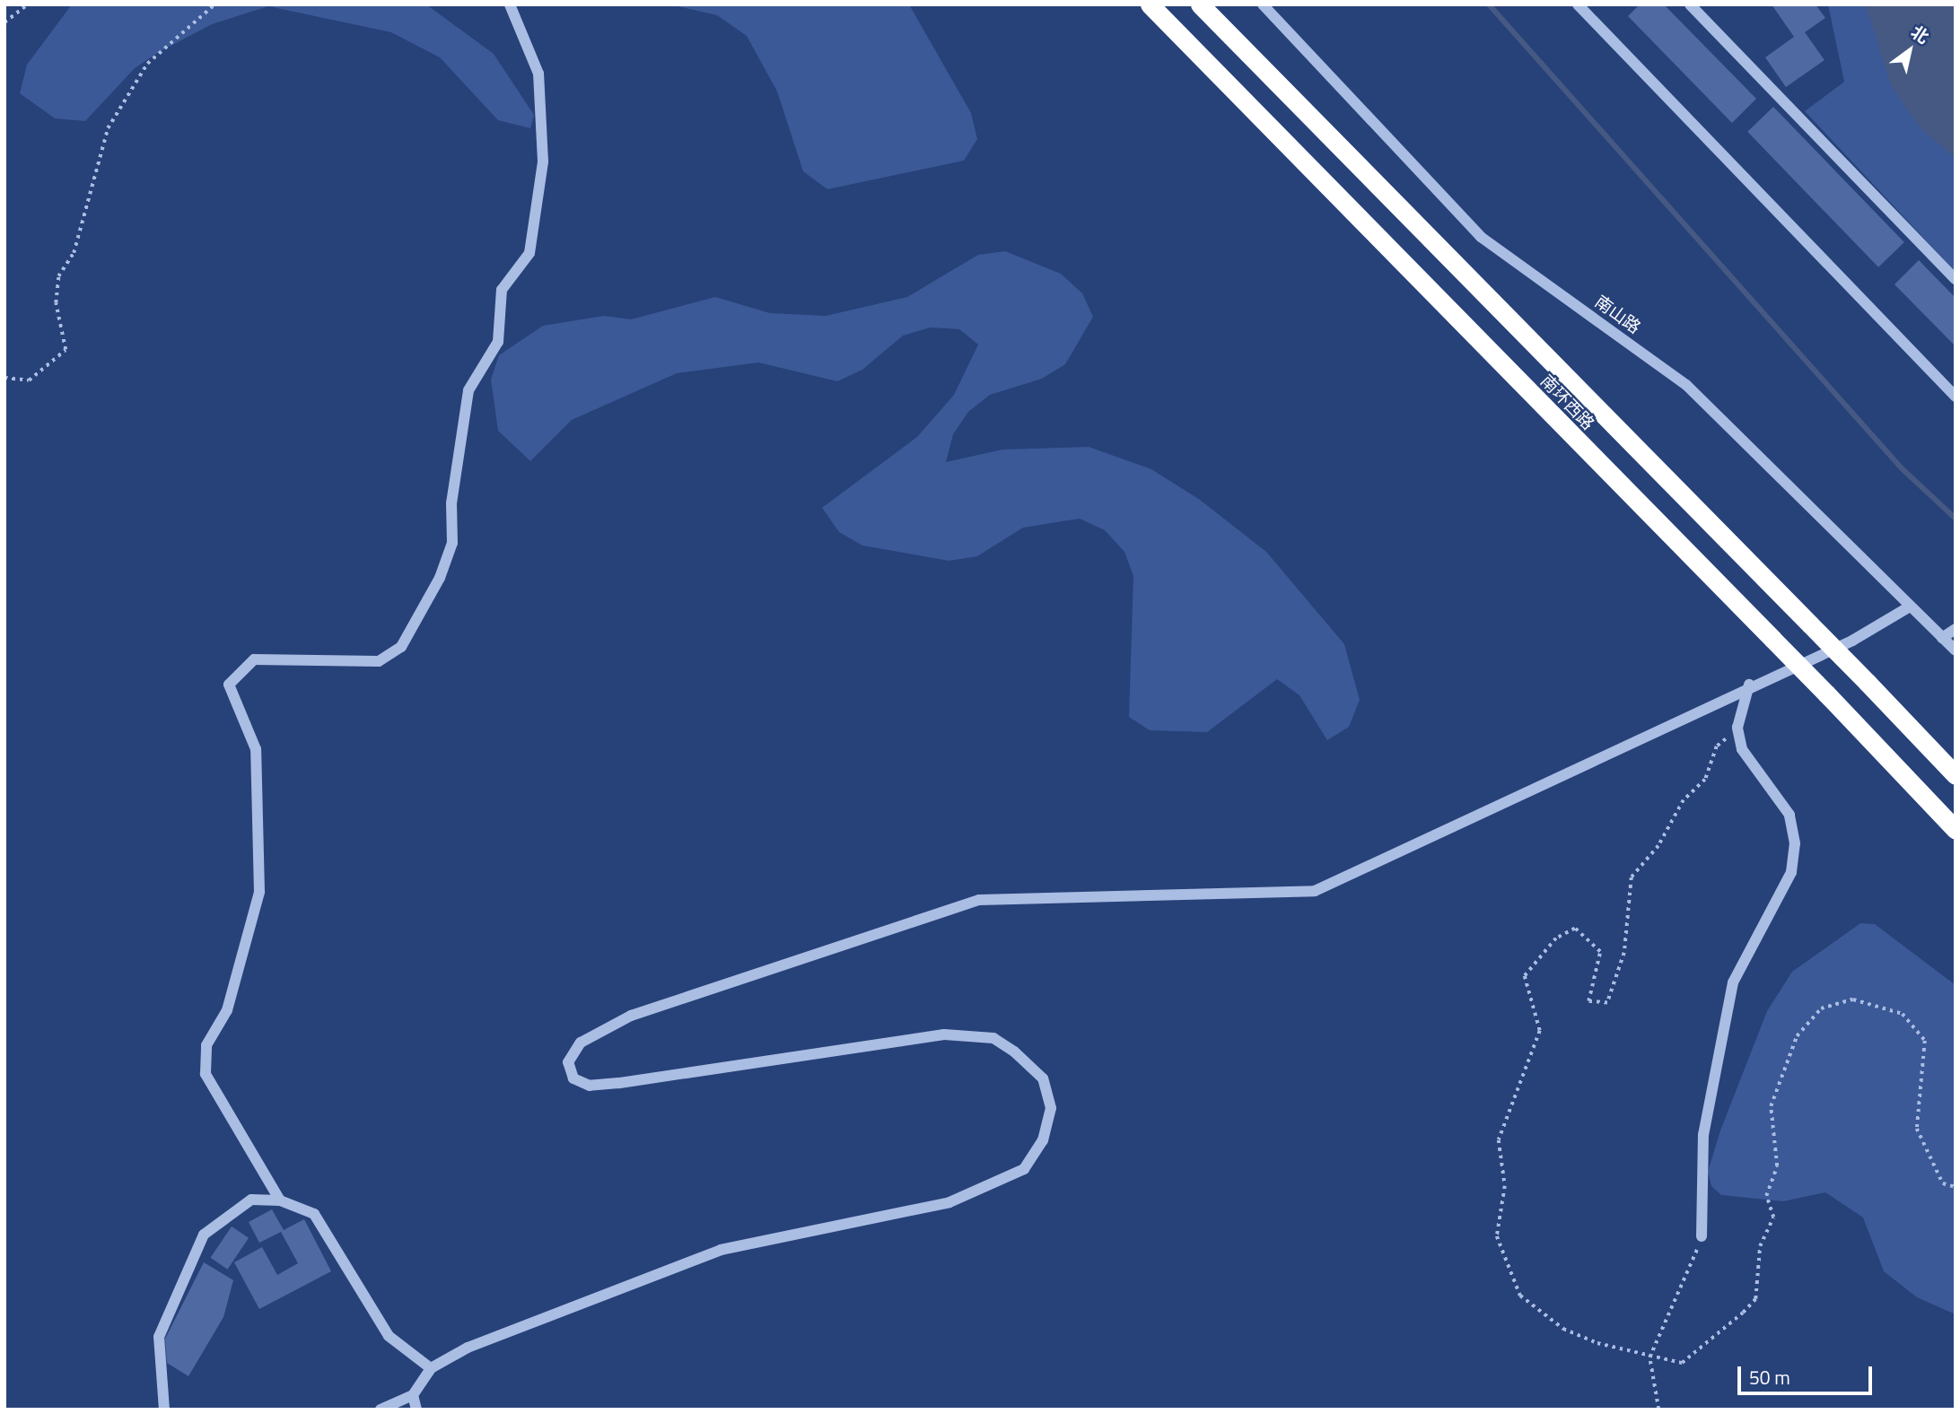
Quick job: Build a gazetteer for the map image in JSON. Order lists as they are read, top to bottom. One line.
{"streets":{"highway":["南环西路"],"street":["南山路"]},"scale_bar":"50 m","north":"top right"}
